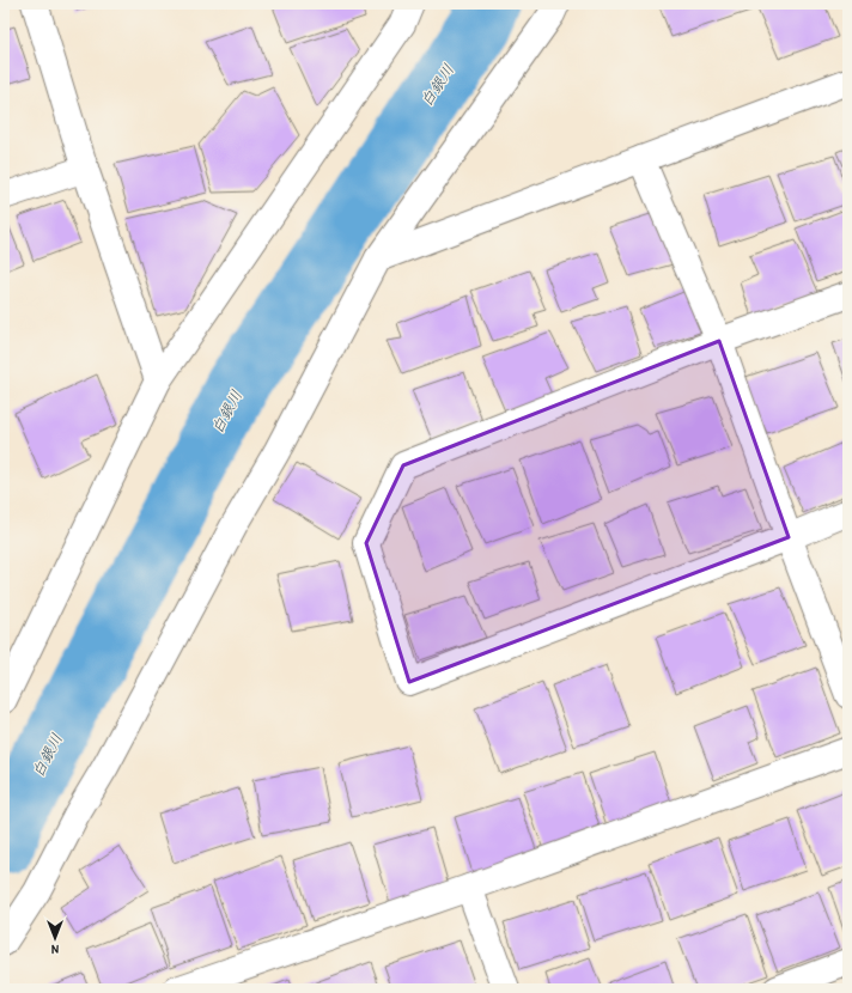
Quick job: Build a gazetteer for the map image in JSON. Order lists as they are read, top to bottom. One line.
{"water":["白銀川"],"north":"bottom"}
